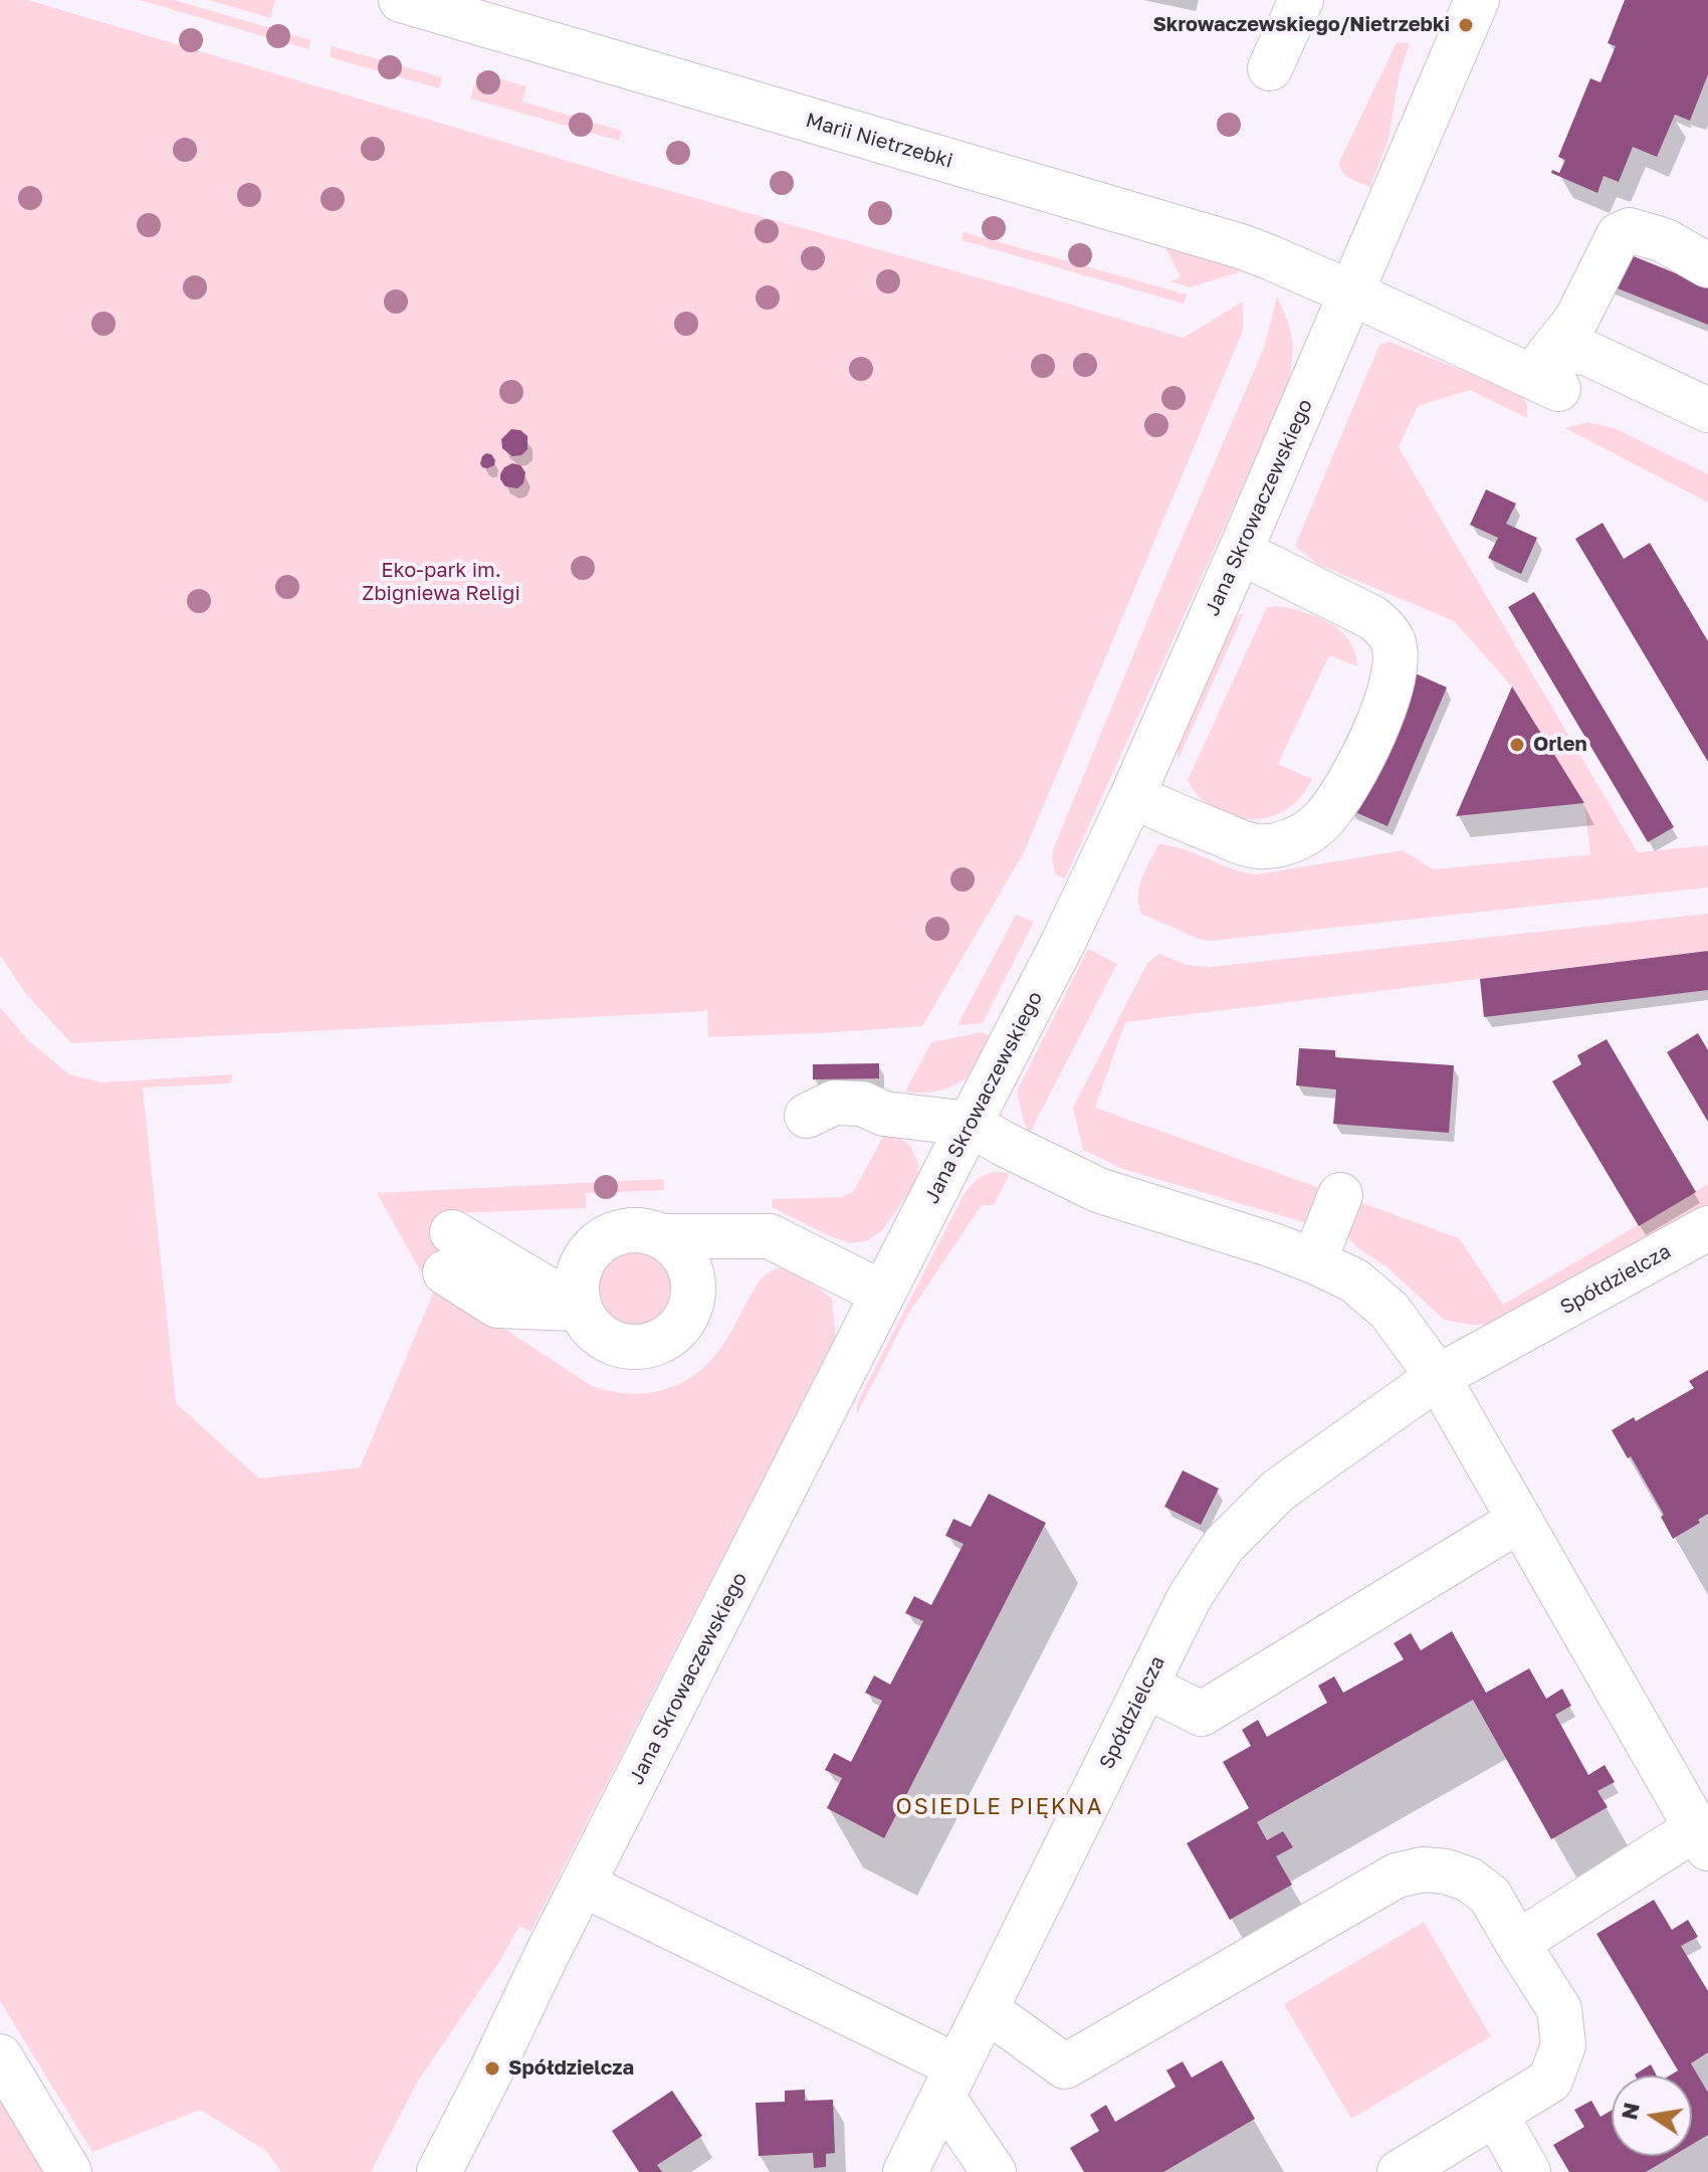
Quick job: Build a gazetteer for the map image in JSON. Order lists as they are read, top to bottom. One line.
{"streets":{"street":["Marii Nietrzebki","Jana Skrowaczewskiego","Spółdzielcza"]},"crossings":[["Marii Nietrzebki","Jana Skrowaczewskiego"]],"districts":["OSIEDLE PIĘKNA"],"parks":["Eko-park im. Zbigniewa Religi"],"places":["Skrowaczewskiego/Nietrzebki","Orlen","Spółdzielcza"],"north":"left"}
